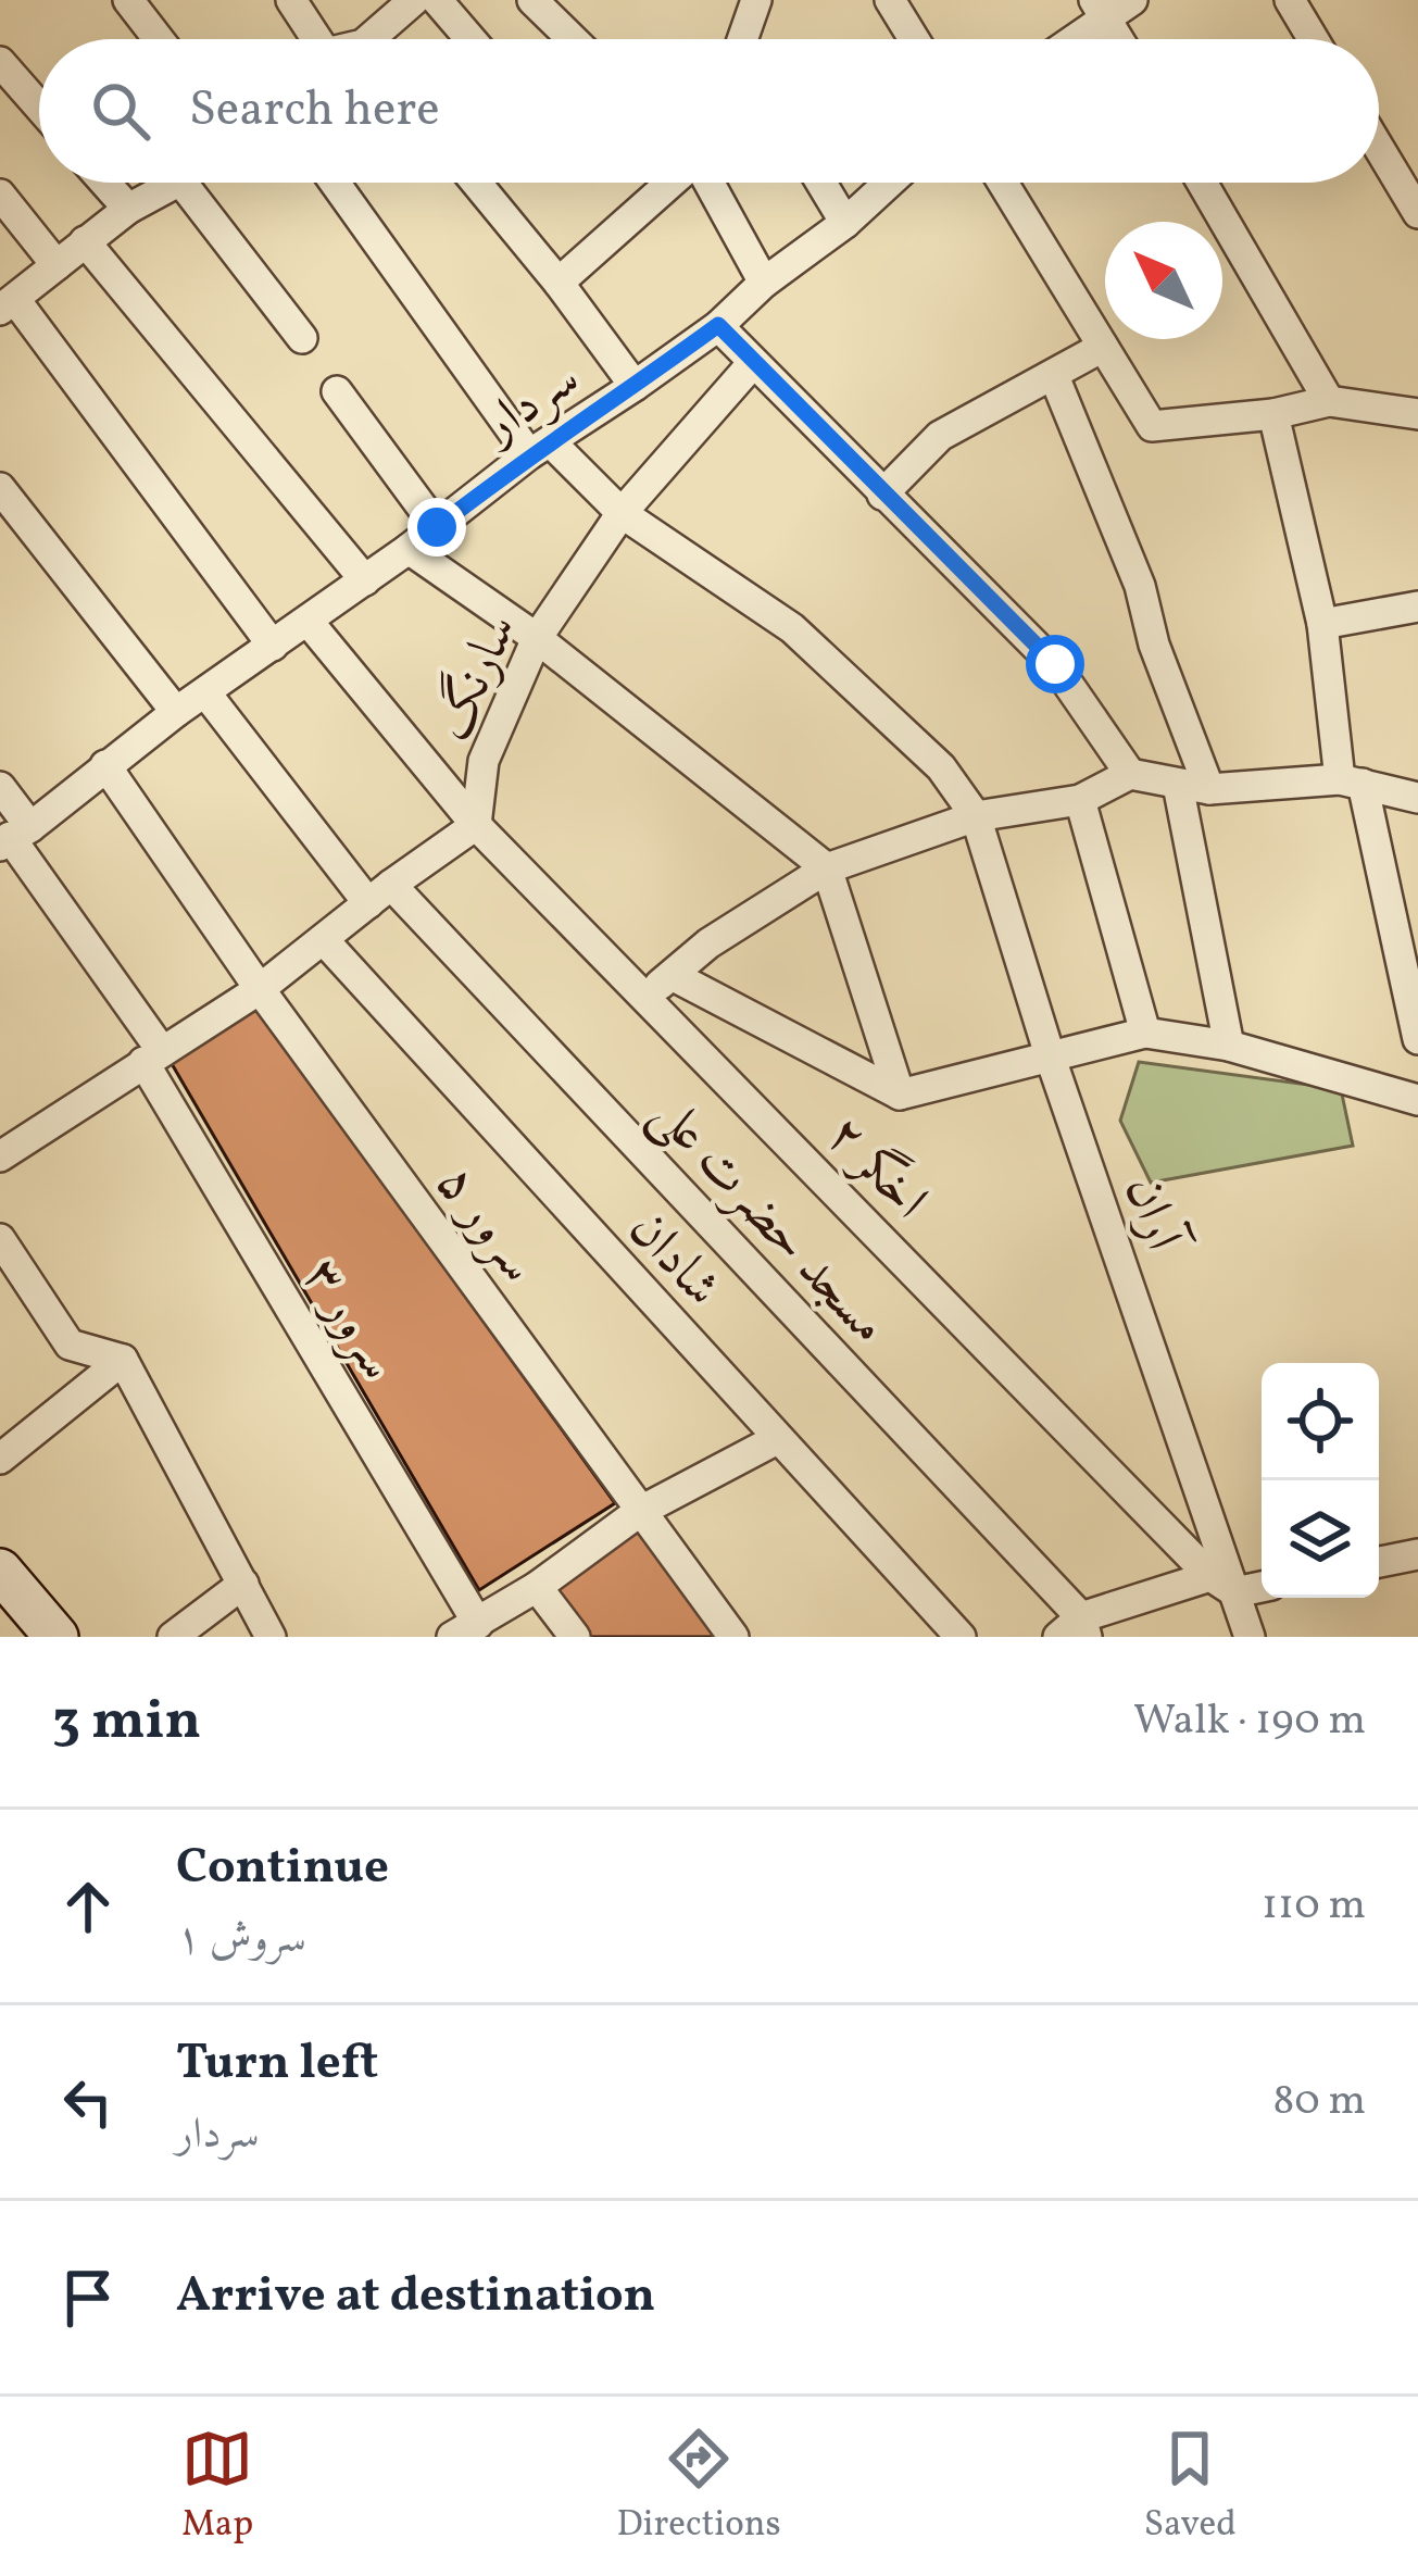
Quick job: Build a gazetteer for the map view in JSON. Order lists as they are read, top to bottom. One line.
{"streets":{"street":["سردار","سارنگ","اخگر ۲","آران","مسجد حضرت علی","سرور ۵","شادان","سرور ۳"]},"crossings":[["سردار","اخگر ۲"],["سردار","آران"],["سردار","مسجد حضرت علی"],["سردار","سرور ۵"],["سردار","سرور ۳"],["سارنگ","اخگر ۲"],["سارنگ","آران"],["سارنگ","مسجد حضرت علی"],["سارنگ","سرور ۵"],["سارنگ","شادان"],["سارنگ","سرور ۳"],["اخگر ۲","آران"]],"north":"top left","page":{"search":"Search here","heading":["3 min","Walk · 190 m"],"list":[["Continue","سروش ۱","110 m"],["Turn left","سردار","80 m"],"Arrive at destination"],"nav":["Map","Directions","Saved"]}}
